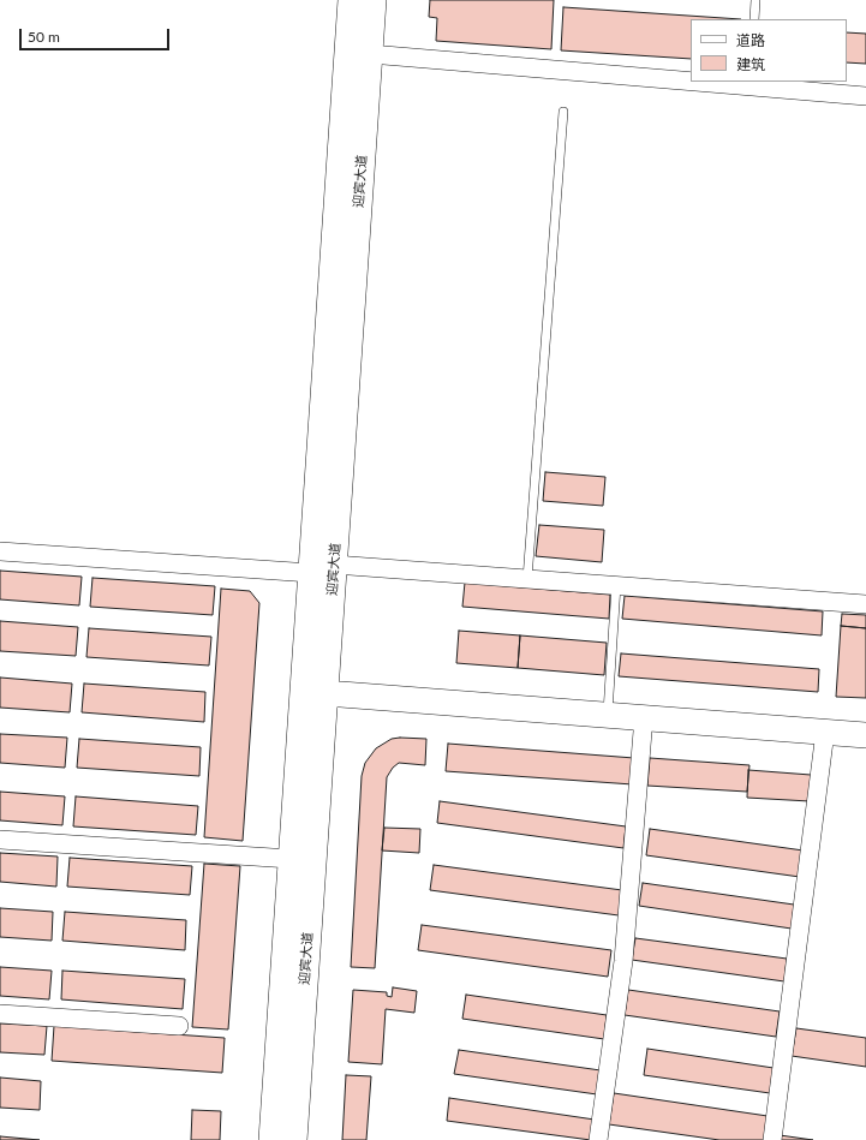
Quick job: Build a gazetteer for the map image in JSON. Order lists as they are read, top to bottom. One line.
{"streets":{"main road":["迎宾大道"]},"legend":["道路","建筑"],"scale_bar":"50 m"}
